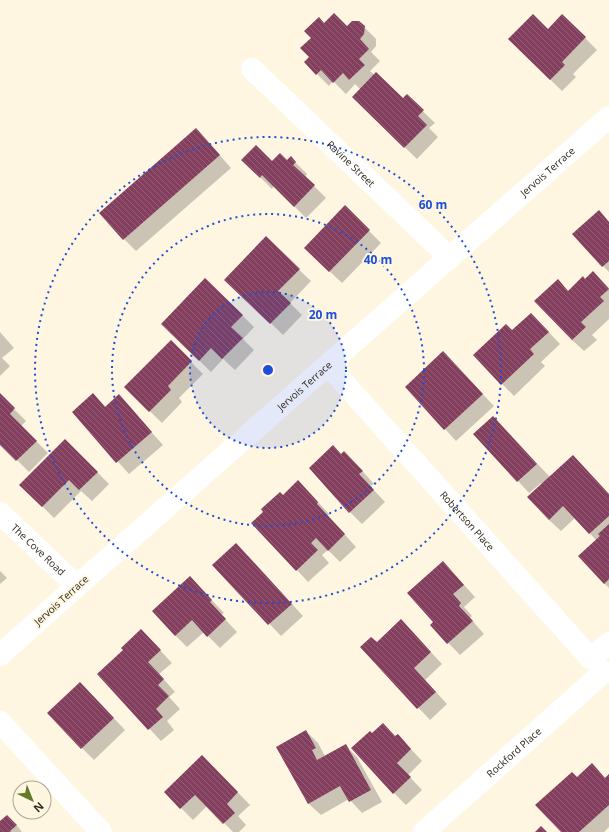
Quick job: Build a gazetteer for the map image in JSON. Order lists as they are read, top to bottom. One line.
{"streets":{"street":["Ravine Street","Jervois Terrace","Robertson Place","The Cove Road","Rockford Place"]},"crossings":[["Ravine Street","Jervois Terrace"],["Jervois Terrace","Robertson Place"],["Jervois Terrace","The Cove Road"],["Robertson Place","Rockford Place"]],"north":"bottom right","rings":["60 m","40 m","20 m"]}
